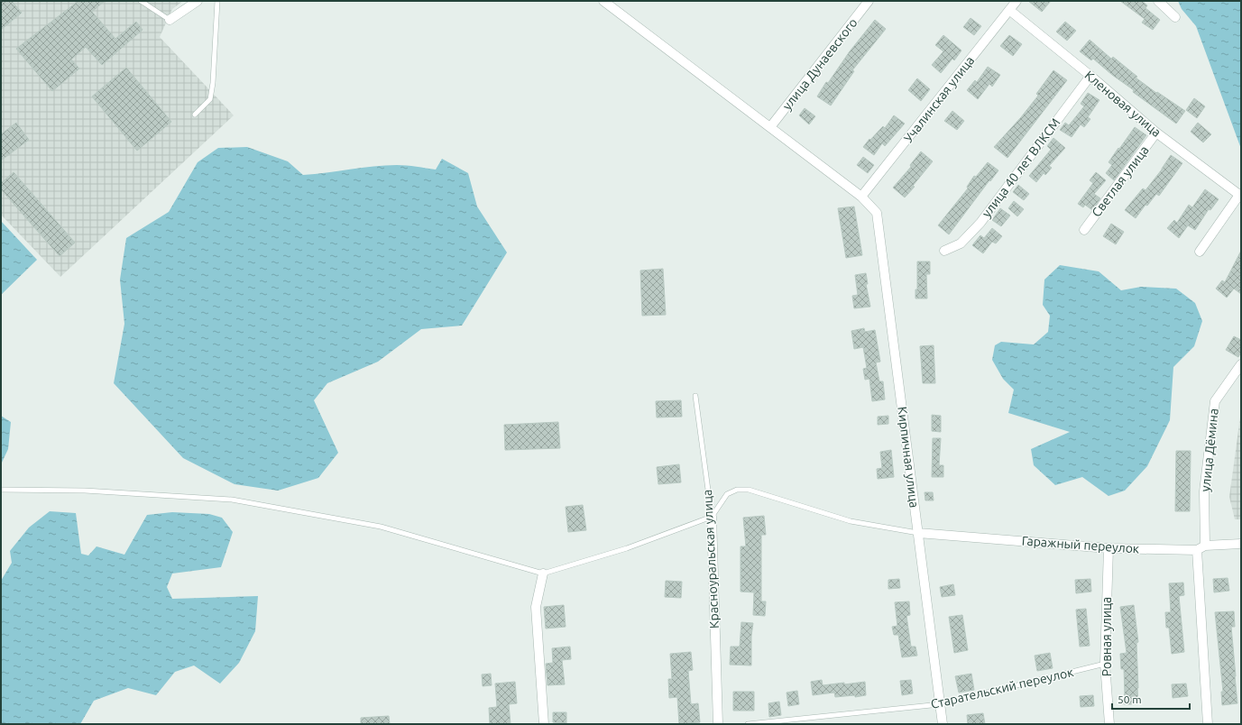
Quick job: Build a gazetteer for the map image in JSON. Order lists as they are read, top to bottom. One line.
{"streets":{"street":["улица Дунаевского","Учалинская улица","Кленовая улица","улица 40 лет ВЛКСМ","Светлая улица","улица Дёмина","Кирпичная улица","Гаражный переулок","Красноуральская улица","Ровная улица"],"lane":["Старательский переулок"]},"crossings":[["улица Дунаевского","Кирпичная улица"],["Учалинская улица","Кленовая улица"],["Учалинская улица","Кирпичная улица"],["Кленовая улица","улица 40 лет ВЛКСМ"],["Кленовая улица","Светлая улица"],["Кирпичная улица","Гаражный переулок"],["Кирпичная улица","Старательский переулок"],["Гаражный переулок","Ровная улица"],["Ровная улица","Старательский переулок"]],"scale_bar":"50 m"}
